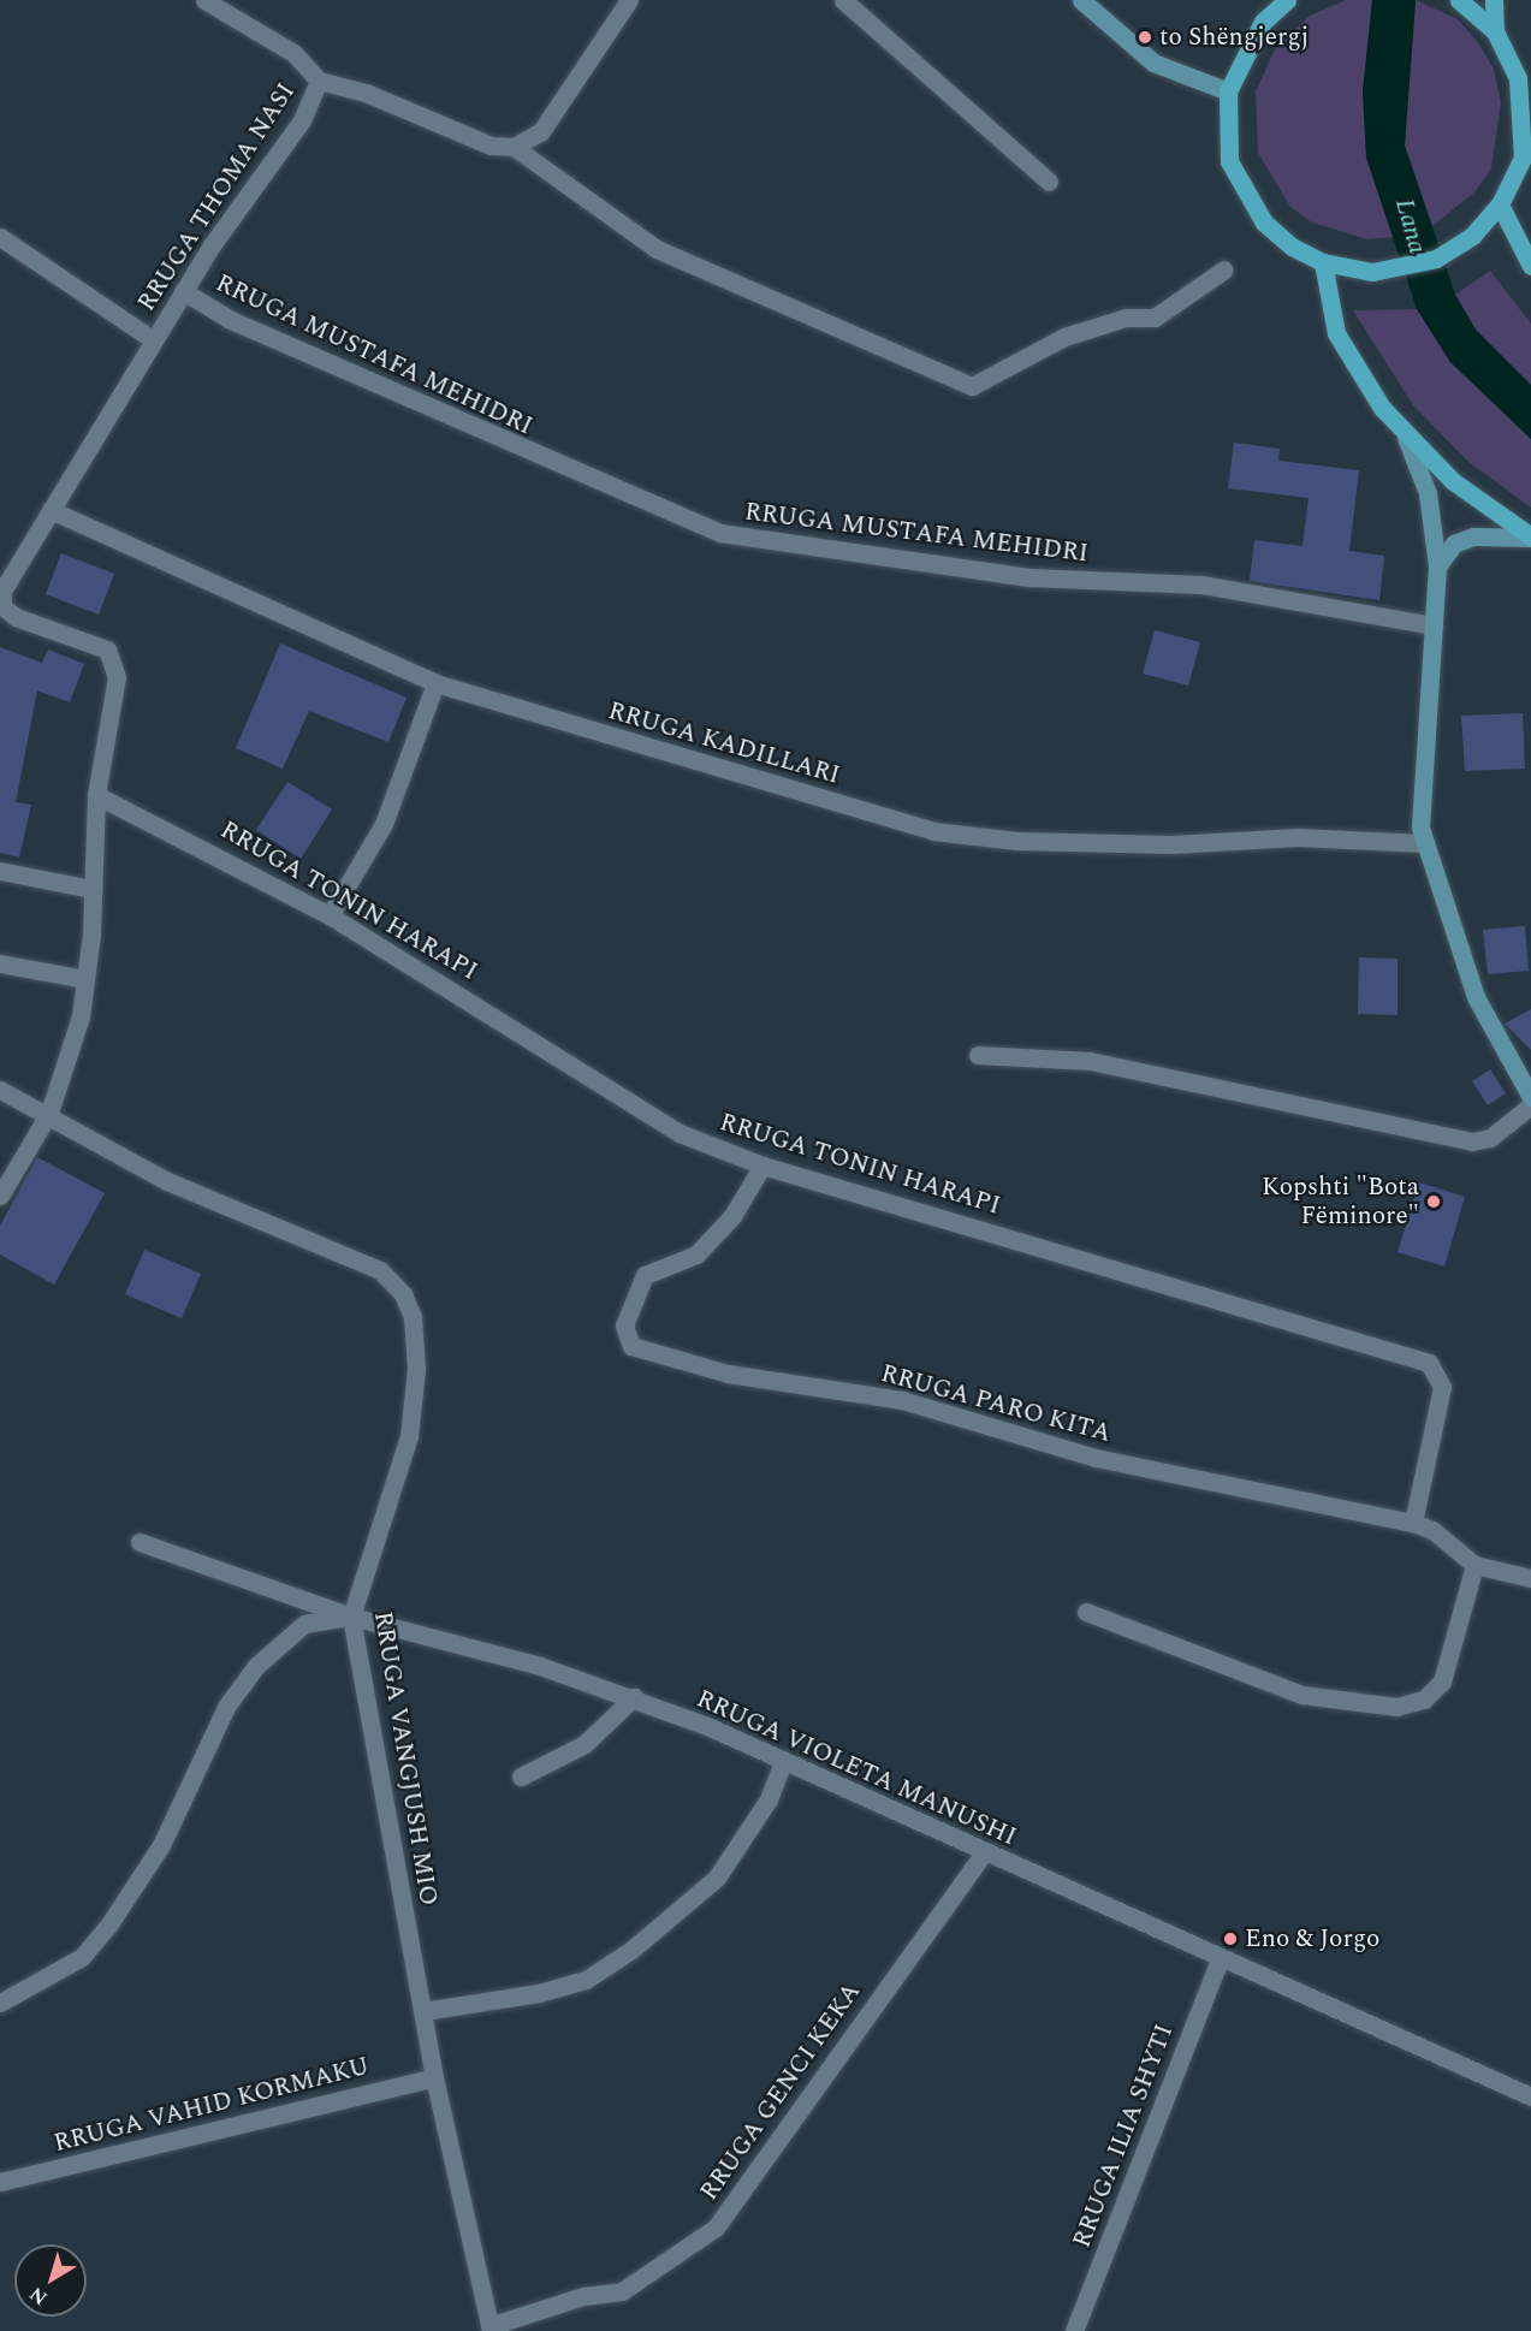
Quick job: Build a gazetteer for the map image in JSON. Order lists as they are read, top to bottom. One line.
{"streets":{"street":["RRUGA THOMA NASI","RRUGA MUSTAFA MEHIDRI","RRUGA KADILLARI","RRUGA TONIN HARAPI","RRUGA PARO KITA","RRUGA VANGJUSH MIO","RRUGA VIOLETA MANUSHI","RRUGA GENCI KEKA","RRUGA VAHID KORMAKU","RRUGA ILIA SHYTI"]},"crossings":[["RRUGA THOMA NASI","RRUGA MUSTAFA MEHIDRI"],["RRUGA THOMA NASI","RRUGA KADILLARI"],["RRUGA THOMA NASI","RRUGA TONIN HARAPI"],["RRUGA TONIN HARAPI","RRUGA PARO KITA"],["RRUGA VANGJUSH MIO","RRUGA VIOLETA MANUSHI"],["RRUGA VANGJUSH MIO","RRUGA GENCI KEKA"],["RRUGA VANGJUSH MIO","RRUGA VAHID KORMAKU"],["RRUGA VIOLETA MANUSHI","RRUGA GENCI KEKA"],["RRUGA VIOLETA MANUSHI","RRUGA ILIA SHYTI"]],"water":["Lana"],"places":["to Shëngjergj","Kopshti \"Bota Fëminore\"","Eno & Jorgo"],"north":"bottom left"}
